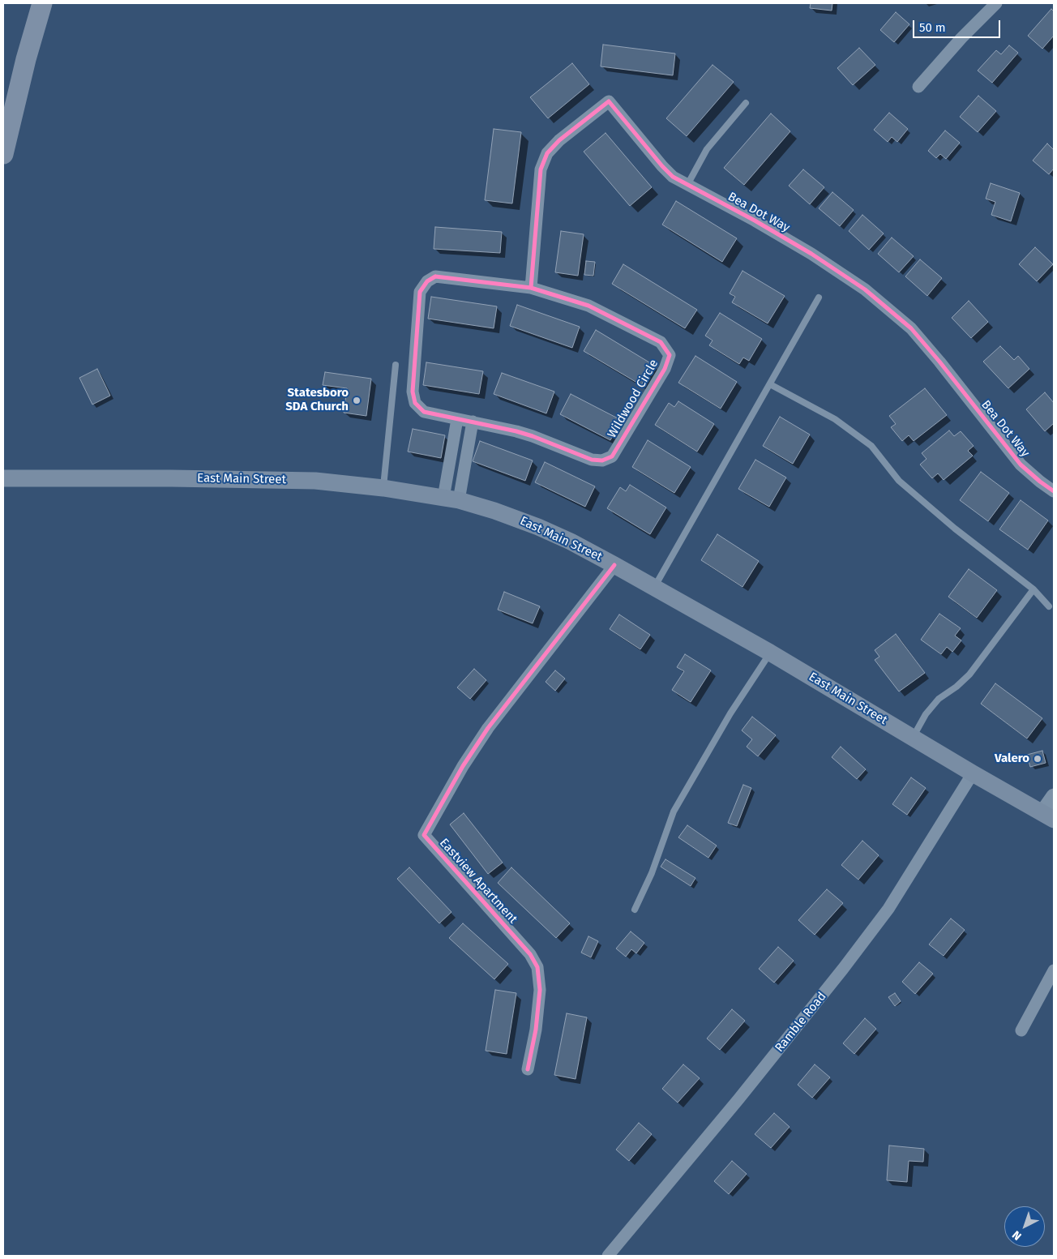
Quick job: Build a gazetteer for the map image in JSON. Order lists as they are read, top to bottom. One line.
{"streets":{"main road":["East Main Street"],"street":["Bea Dot Way","Wildwood Circle","Eastview Apartment","Ramble Road"]},"crossings":[["Bea Dot Way","Wildwood Circle"],["East Main Street","Eastview Apartment"],["East Main Street","Ramble Road"]],"places":["Statesboro SDA Church","Valero"],"scale_bar":"50 m","north":"bottom left"}
